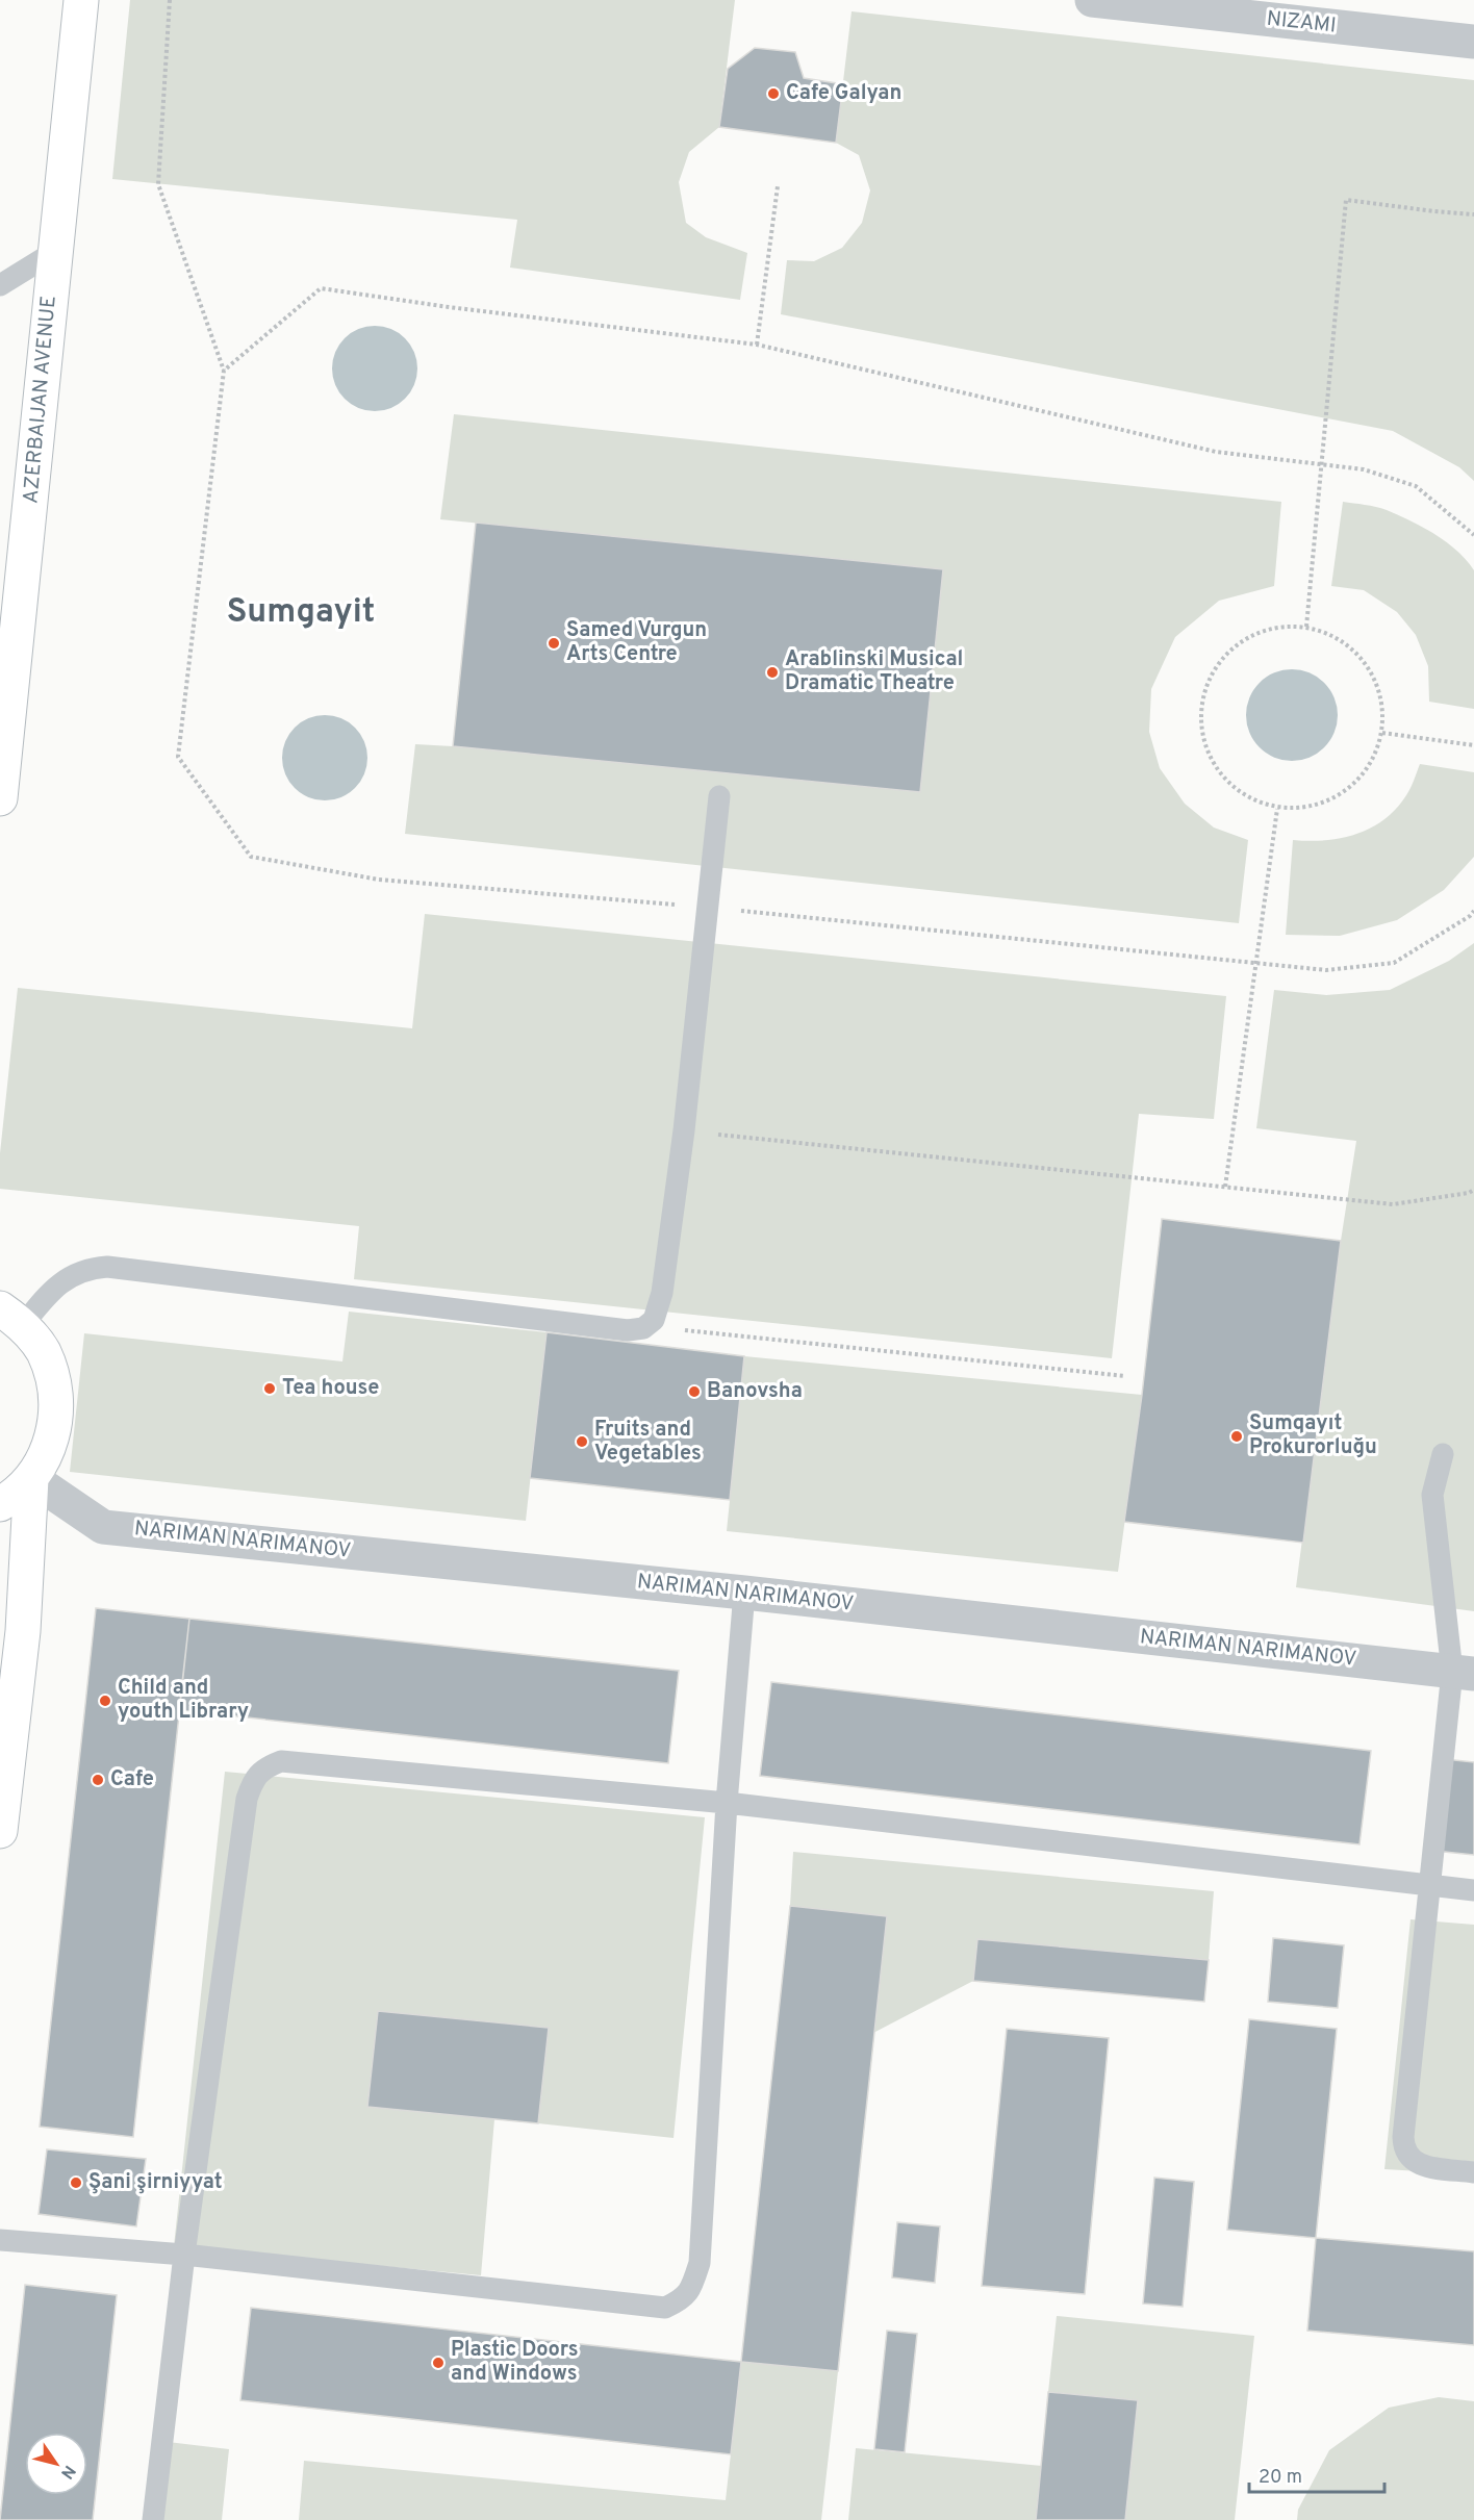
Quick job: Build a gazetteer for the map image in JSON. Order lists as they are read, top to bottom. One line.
{"streets":{"main road":["AZERBAIJAN AVENUE"],"street":["NIZAMI","NARIMAN NARIMANOV"]},"districts":["Sumgayit"],"places":["Cafe Galyan","Samed Vurgun Arts Centre","Arablinski Musical Dramatic Theatre","Tea house","Banovsha","Sumqayıt Prokurorluğu","Fruits and Vegetables","Child and youth Library","Cafe","Şani şirniyyat","Plastic Doors and Windows"],"scale_bar":"20 m","north":"bottom right"}
